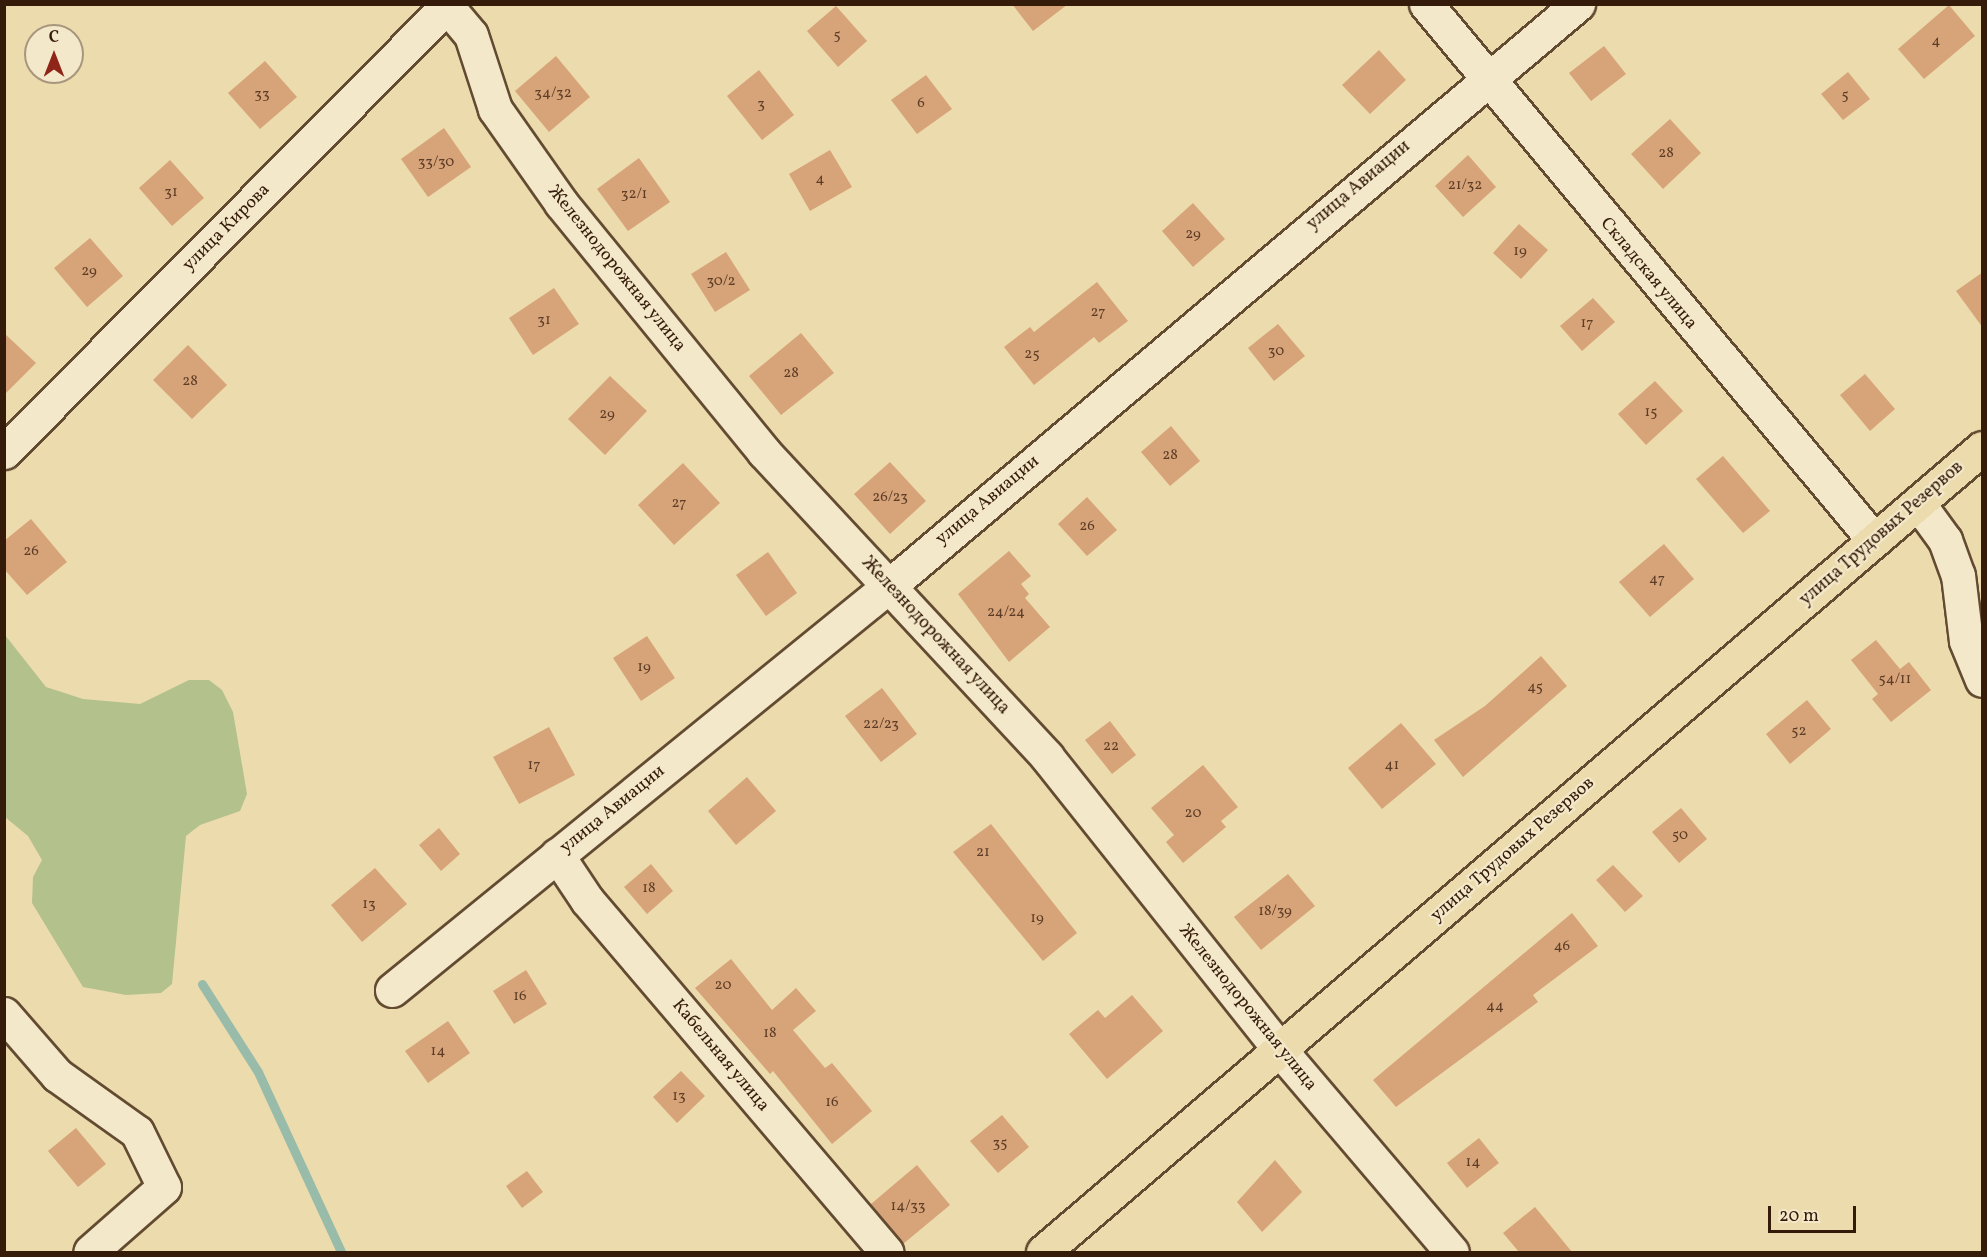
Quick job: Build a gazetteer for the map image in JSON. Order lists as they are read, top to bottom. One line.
{"streets":{"main road":["улица Трудовых Резервов"],"street":["улица Авиации","улица Кирова","Железнодорожная улица","Складская улица","Кабельная улица"]},"crossings":[["улица Авиации","Железнодорожная улица"],["улица Авиации","Складская улица"],["улица Авиации","Кабельная улица"],["улица Кирова","Железнодорожная улица"],["Железнодорожная улица","улица Трудовых Резервов"],["Складская улица","улица Трудовых Резервов"]],"house_numbers":["5","4","34/32","33","5","6","3","28","33/30","4","21/32","31","32/1","29","19","29","30/2","27","31","17","30","25","28","28","15","29","28","26/23","27","26","26","47","24/24","19","54/11","45","22/23","52","22","17","41","20","50","21","18","13","18/39","19","46","20","16","44","18","14","13","16","35","14","14/33"],"scale_bar":"20 m","north":"top"}
